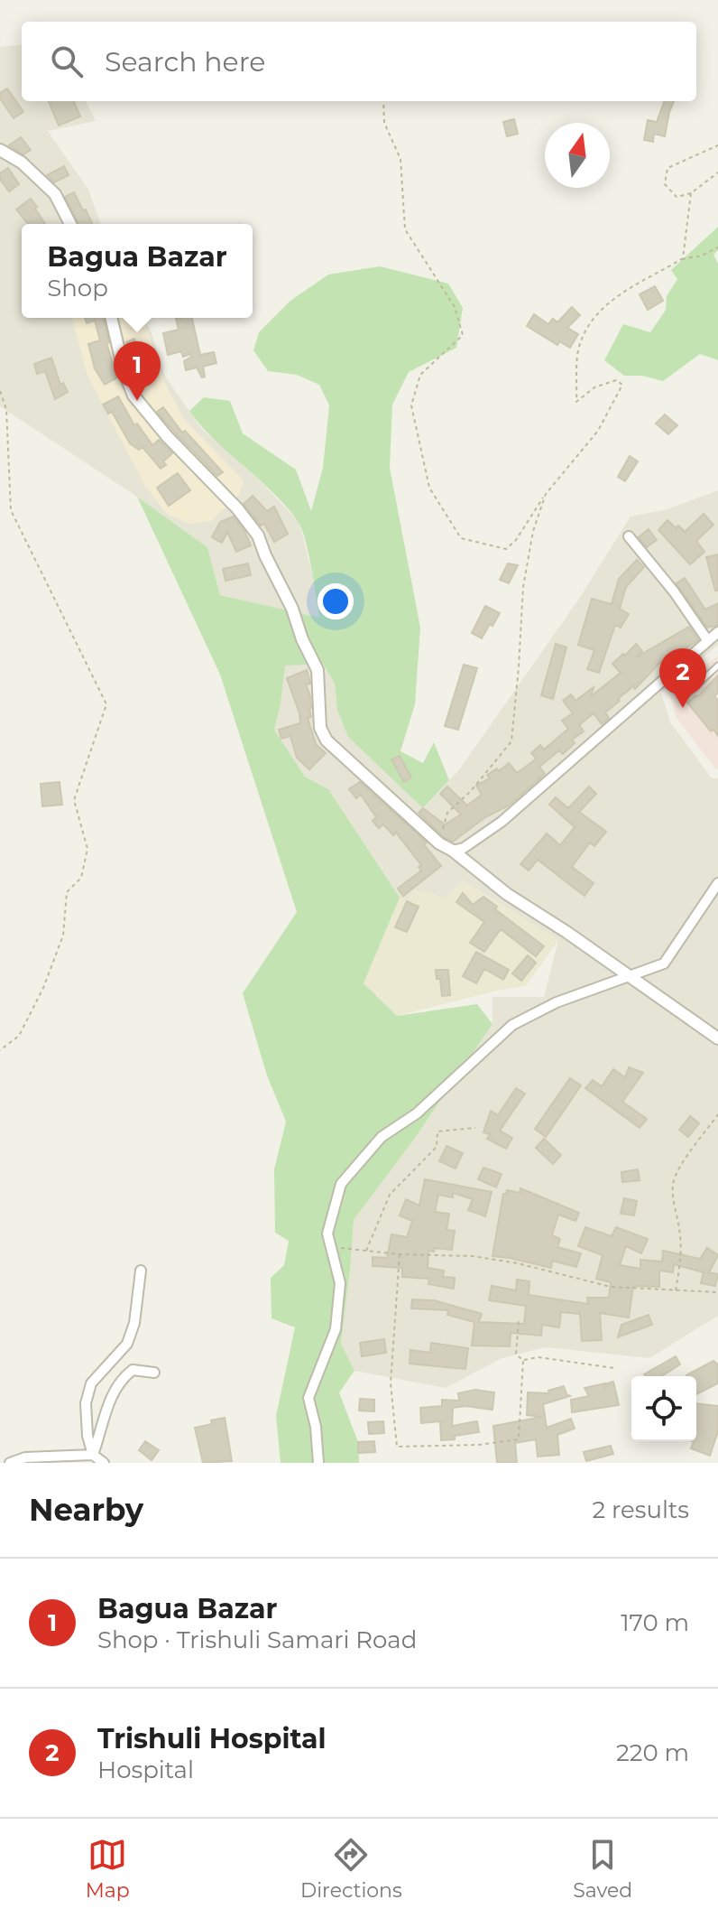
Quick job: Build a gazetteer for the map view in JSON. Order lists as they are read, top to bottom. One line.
{"north":"top","page":{"search":"Search here","popup":["Bagua Bazar","Shop"],"pins":["1","2"],"heading":["Nearby","2 results"],"list":[{"mark":"1","name":"Bagua Bazar","note":"Shop · Trishuli Samari Road","value":"170 m"},{"mark":"2","name":"Trishuli Hospital","note":"Hospital","value":"220 m"}],"nav":["Map","Directions","Saved"]}}
